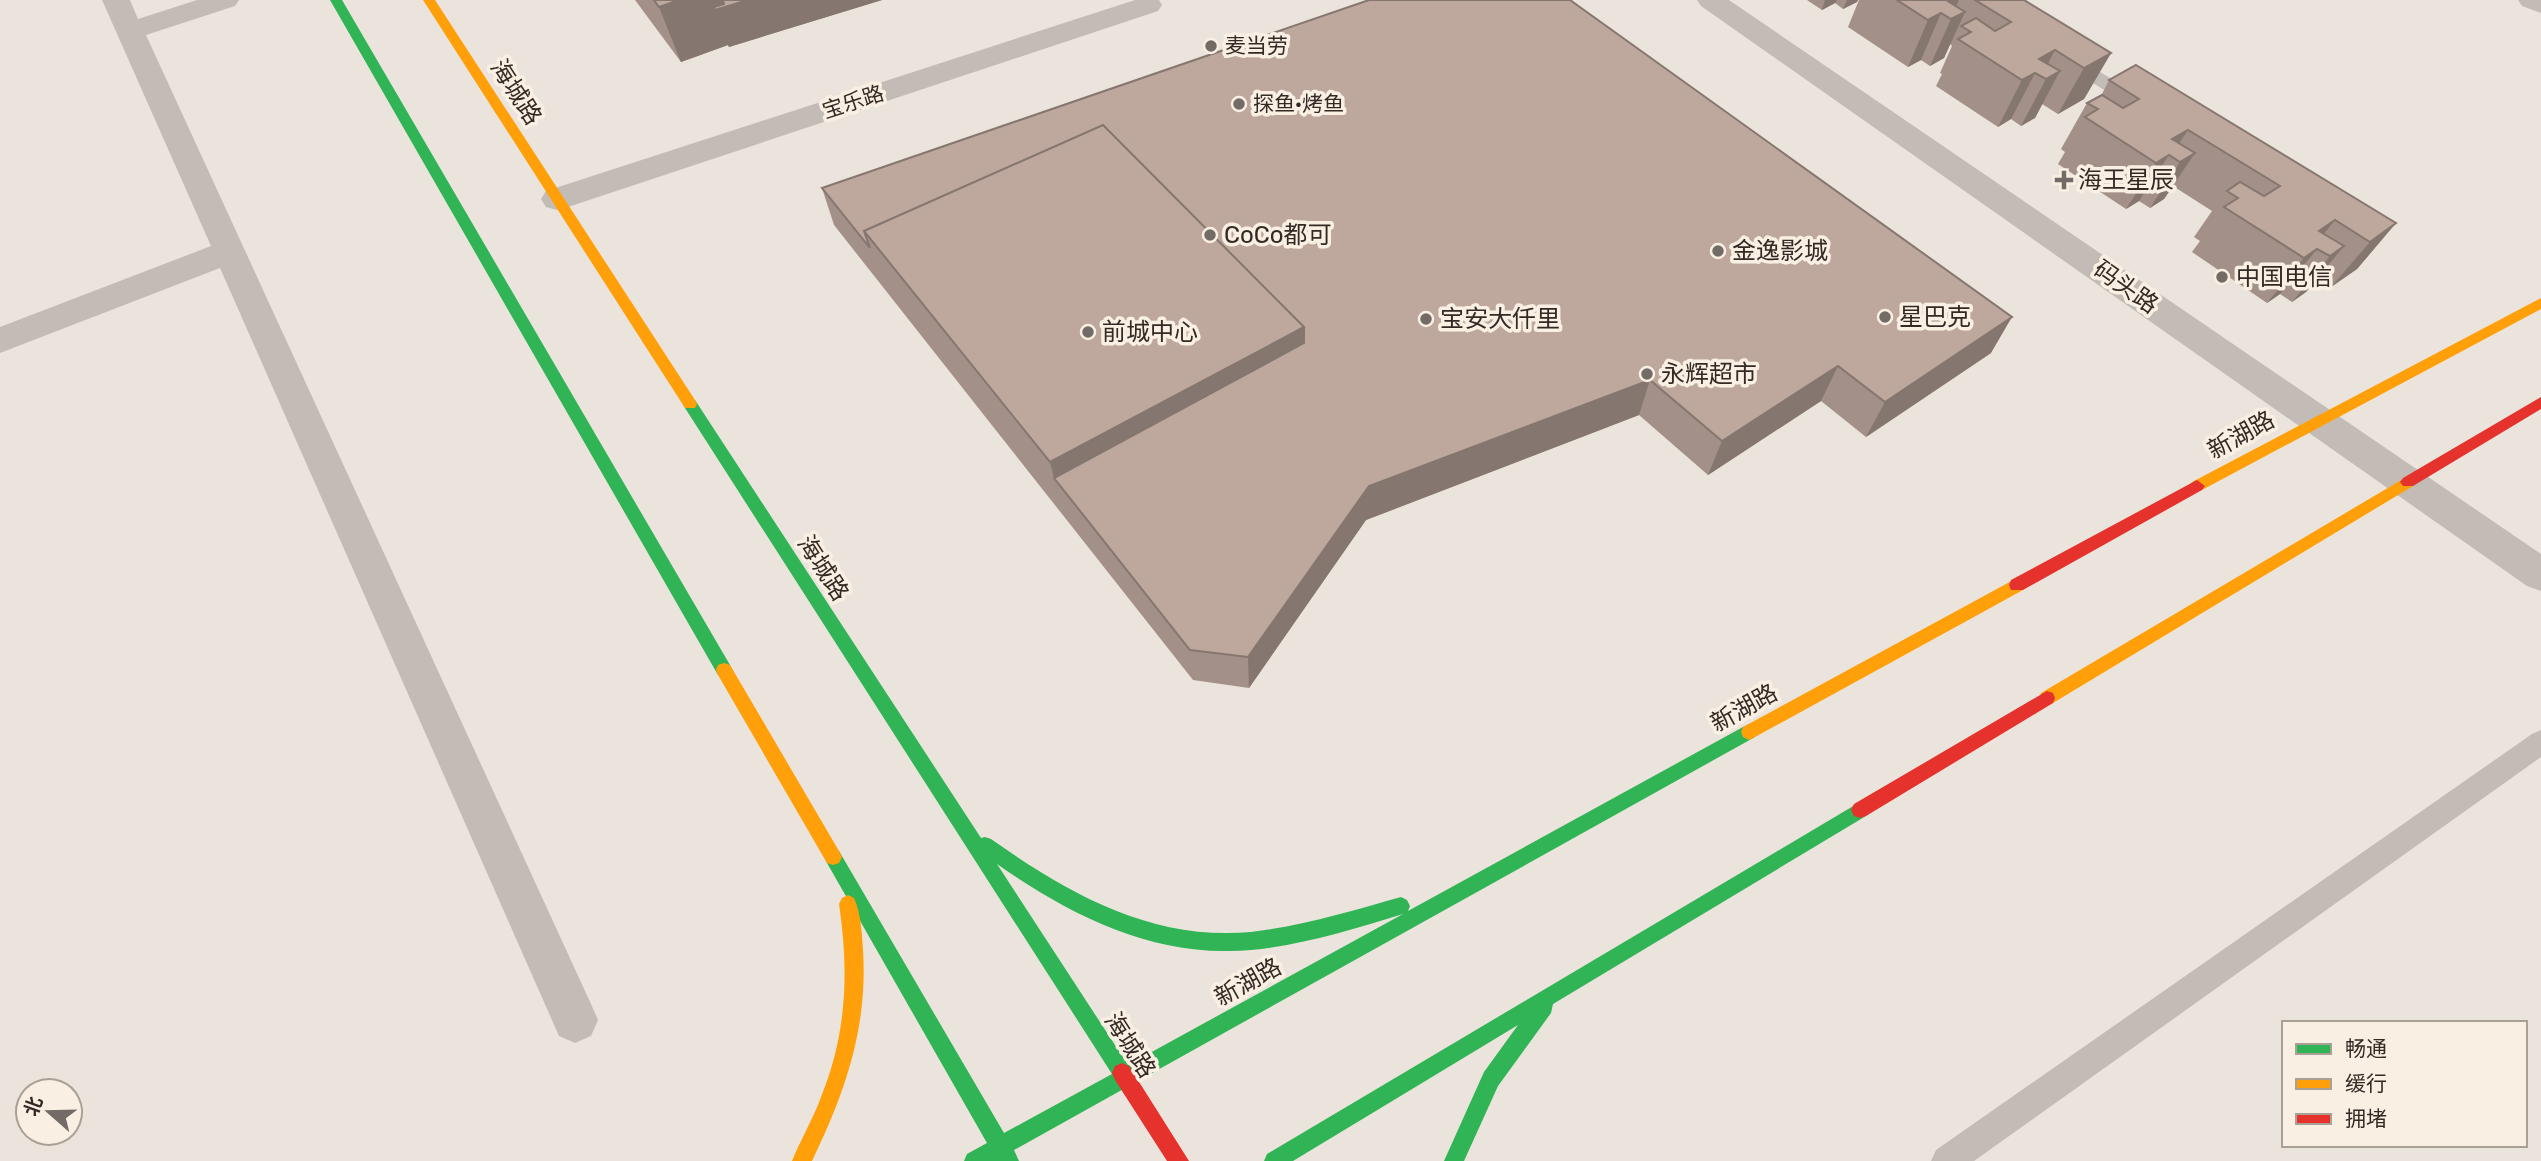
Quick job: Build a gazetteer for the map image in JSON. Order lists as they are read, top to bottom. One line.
{"streets":{"main road":["海城路","新湖路"],"street":["宝乐路","码头路"]},"crossings":[["海城路","宝乐路"],["海城路","新湖路"],["码头路","新湖路"]],"places":{"other":["麦当劳","探鱼·烤鱼","CoCo都可","金逸影城","中国电信","星巴克","宝安大仟里","前城中心","永辉超市"],"health":["海王星辰"]},"legend":["畅通","缓行","拥堵"],"north":"left"}
